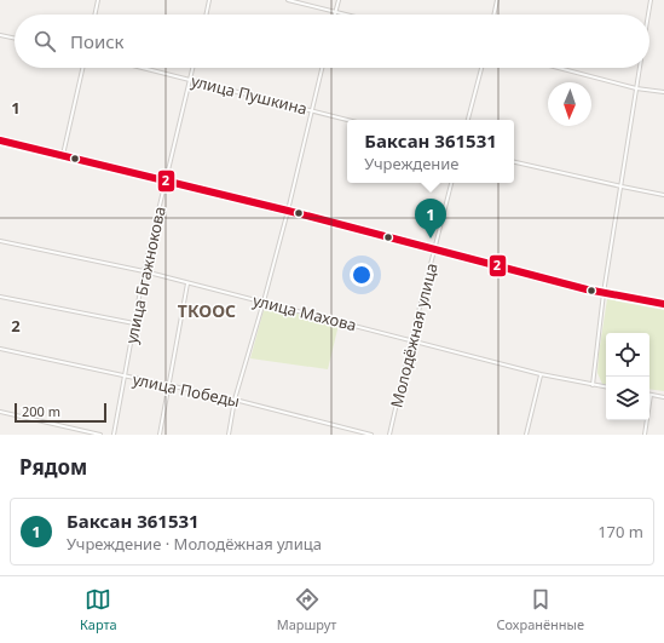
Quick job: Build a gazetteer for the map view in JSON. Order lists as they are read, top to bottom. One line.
{"streets":{"street":["улица Пушкина","улица Бгажнокова","улица Махова","Молодёжная улица","улица Победы"]},"crossings":[["улица Пушкина","улица Бгажнокова"],["улица Бгажнокова","улица Махова"],["улица Бгажнокова","улица Победы"],["улица Махова","Молодёжная улица"]],"districts":["ТКООС"],"lines":["transit line 2"],"scale_bar":"200 m","north":"bottom","page":{"search":"Поиск","popup":["Баксан 361531","Учреждение"],"pins":"1","scale":"200 m","heading":"Рядом","list":[{"mark":"1","name":"Баксан 361531","note":"Учреждение · Молодёжная улица","value":"170 m"}],"nav":["Карта","Маршрут","Сохранённые"]},"grid":{"rows":["1","2"]}}
